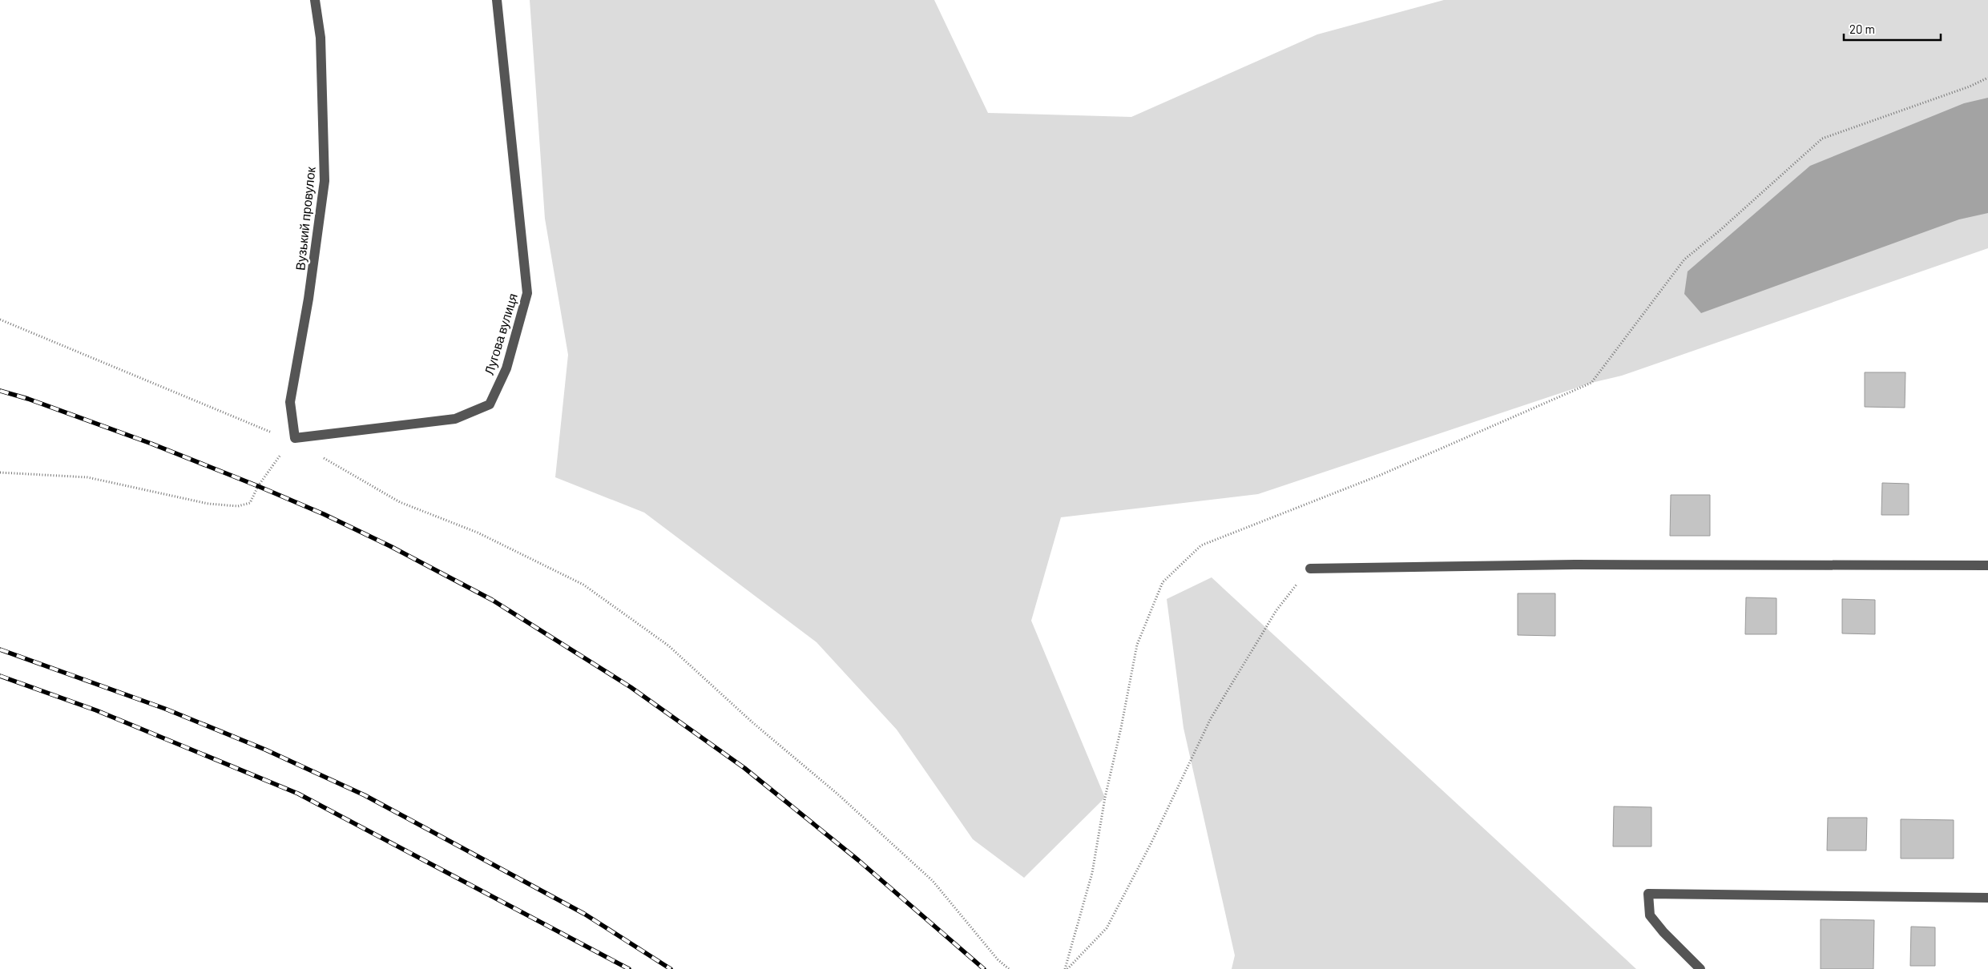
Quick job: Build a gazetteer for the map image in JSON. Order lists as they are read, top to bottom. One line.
{"streets":{"street":["Вузький провулок","Лугова вулиця"]},"crossings":[["Вузький провулок","Лугова вулиця"]],"scale_bar":"20 m"}
